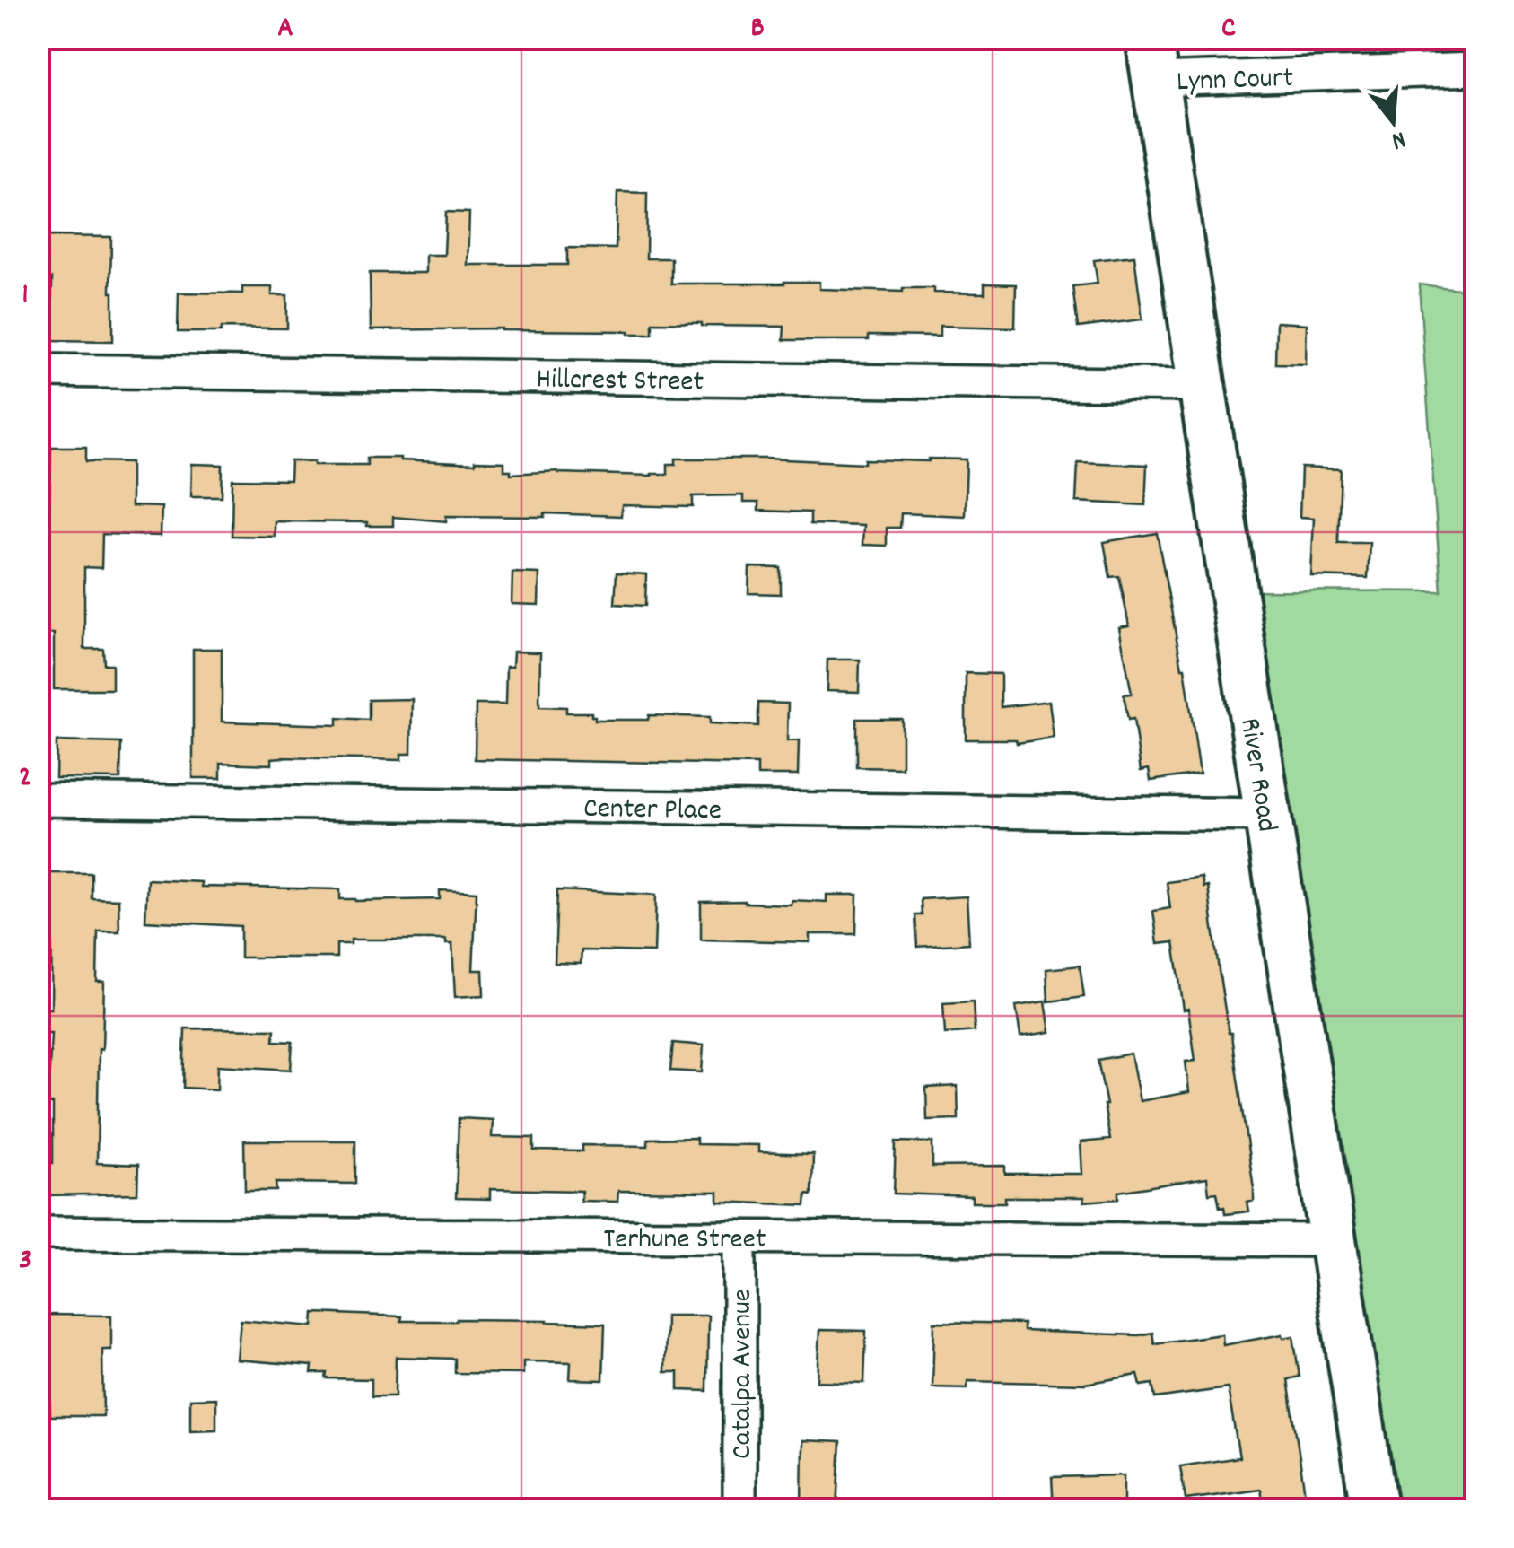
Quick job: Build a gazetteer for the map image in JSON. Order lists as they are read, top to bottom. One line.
{"streets":{"main road":["River Road"],"street":["Lynn Court","Hillcrest Street","Center Place","Terhune Street","Catalpa Avenue"]},"crossings":[["Lynn Court","River Road"],["Hillcrest Street","River Road"],["River Road","Center Place"],["River Road","Terhune Street"],["Terhune Street","Catalpa Avenue"]],"north":"bottom","grid":{"columns":["A","B","C"],"rows":["1","2","3"]}}
